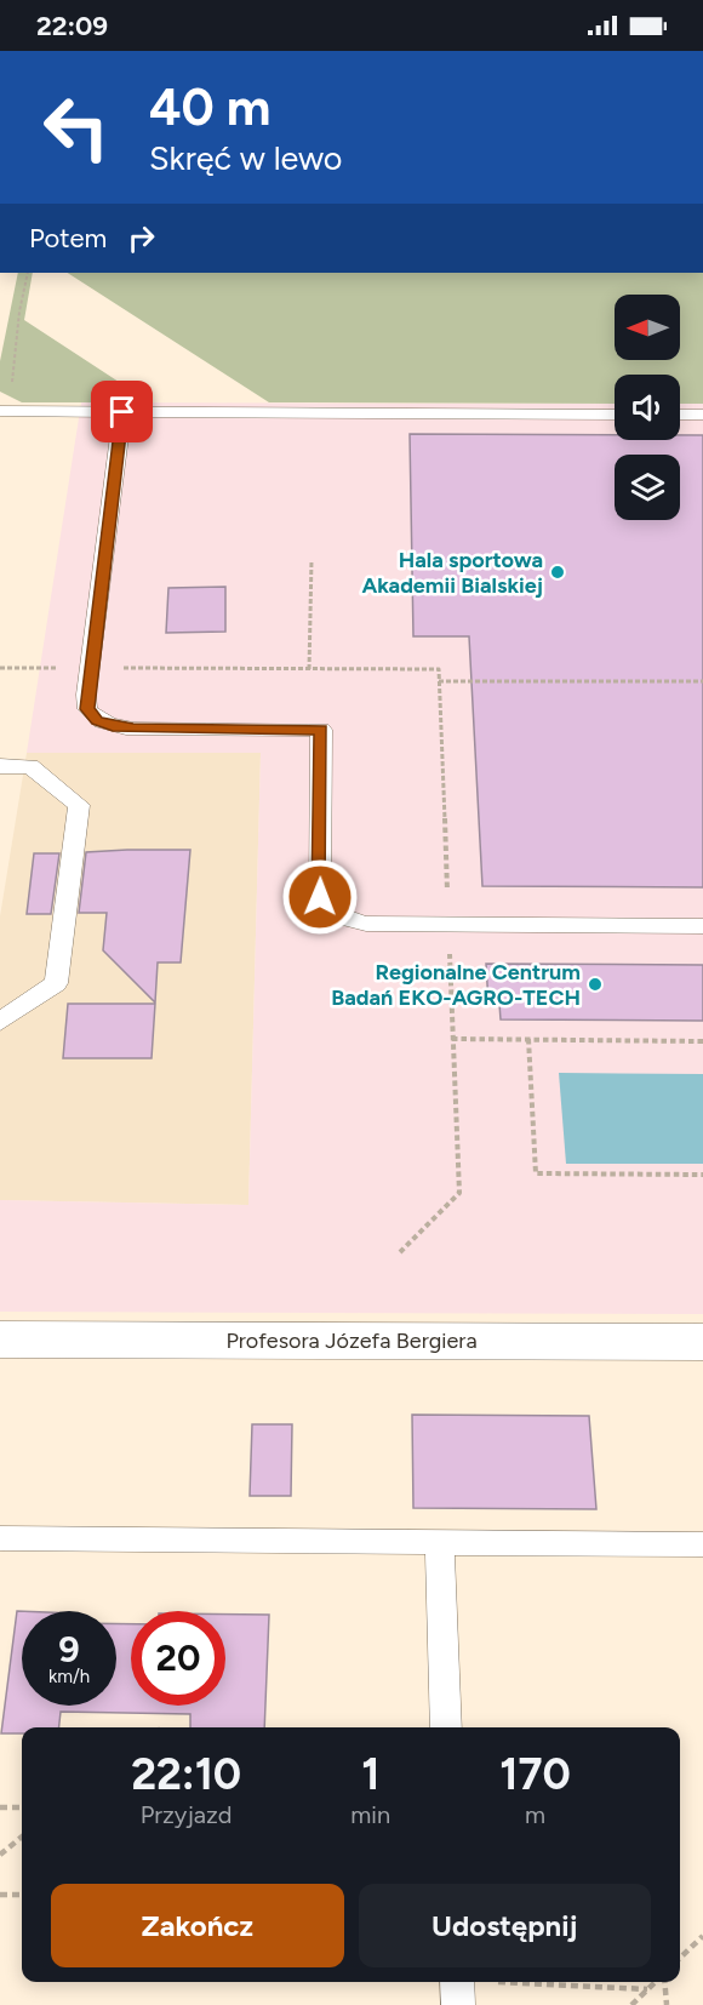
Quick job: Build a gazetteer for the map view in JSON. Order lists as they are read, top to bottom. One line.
{"streets":{"street":["Profesora Józefa Bergiera"]},"places":["Hala sportowa Akademii Bialskiej","Regionalne Centrum Badań EKO-AGRO-TECH"],"north":"left","page":{"status":"22:09","turn":["40 m","Skręć w lewo"],"then":"Potem","speed":"9 km/h","limit":"20","eta":["22:10","Przyjazd","1","min","170","m"],"buttons":["Zakończ","Udostępnij"]}}
